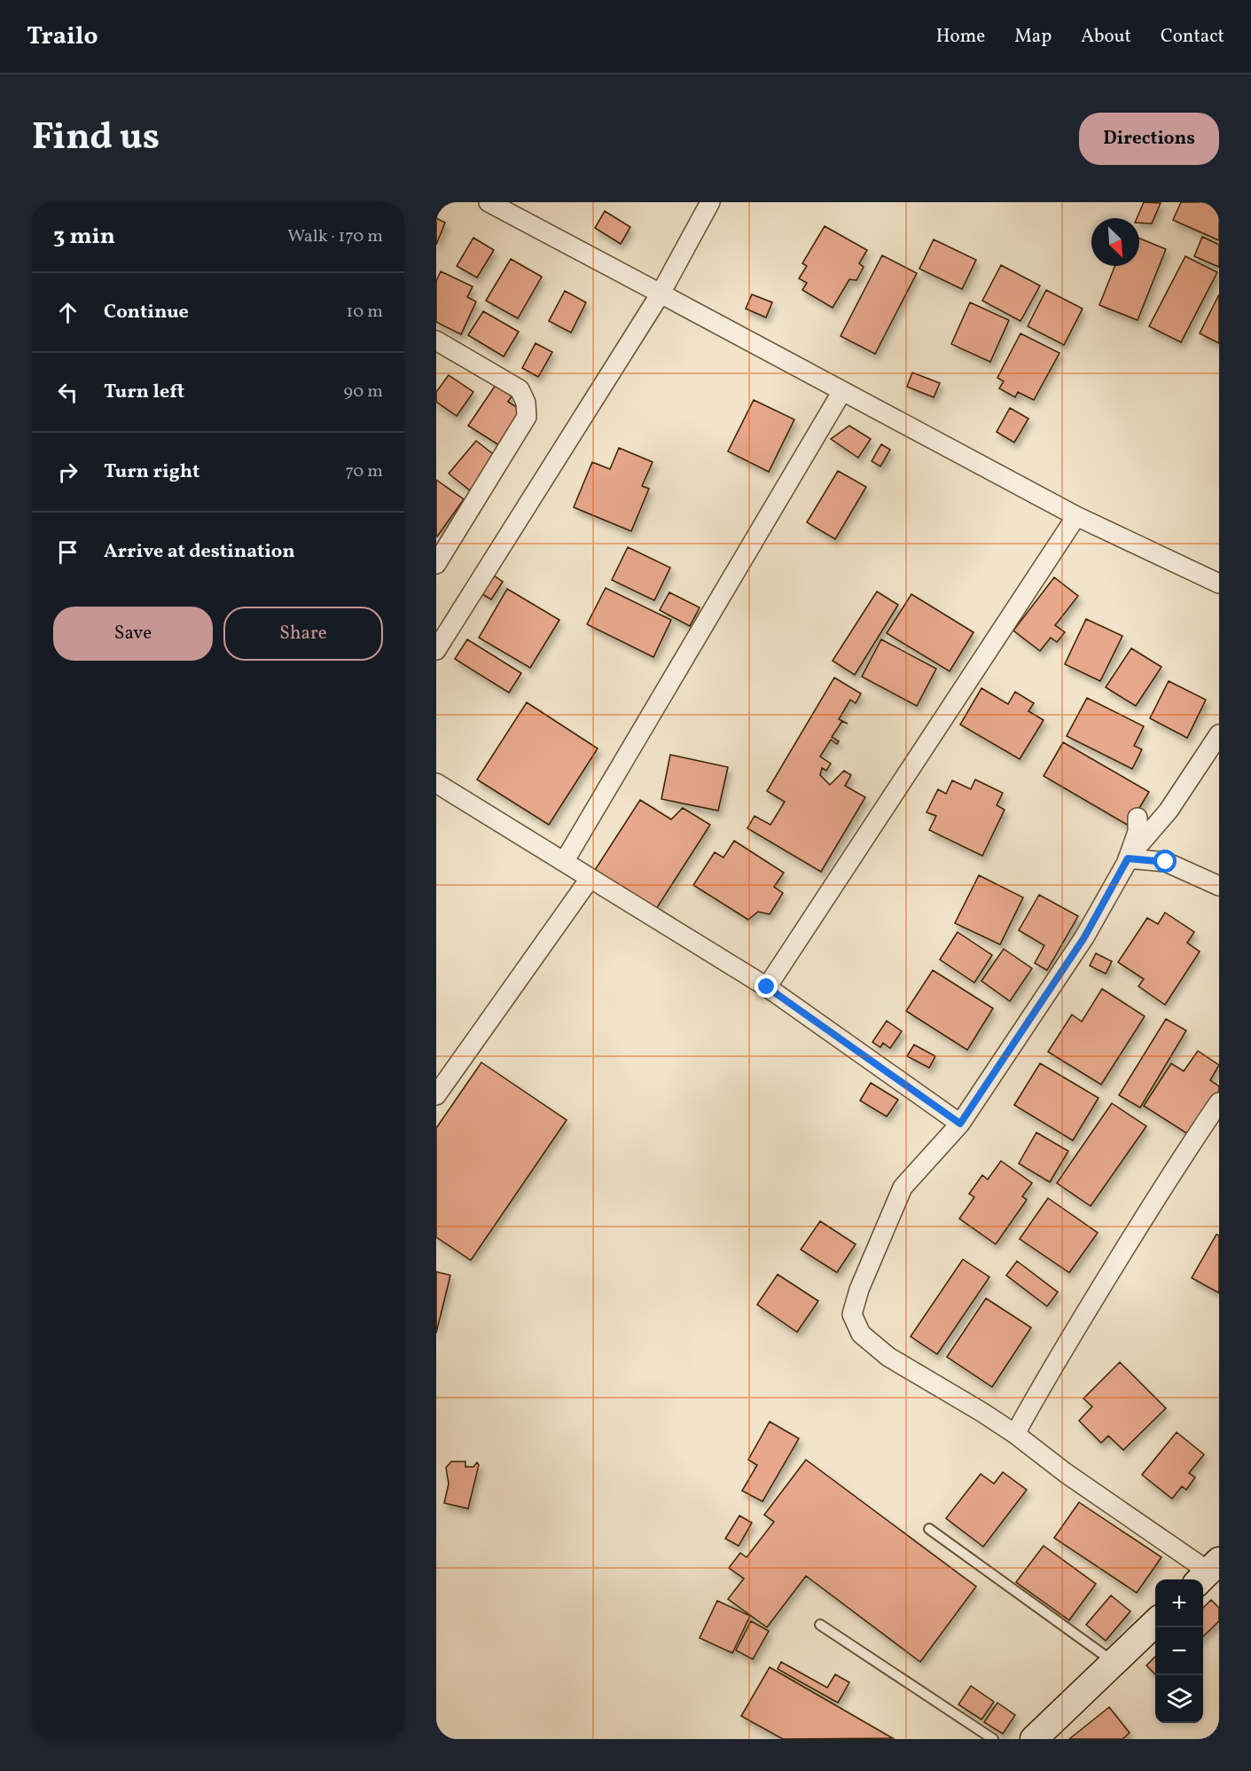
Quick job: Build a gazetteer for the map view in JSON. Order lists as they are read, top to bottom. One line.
{"north":"bottom right","page":{"header":"Trailo","nav":["Home","Map","About","Contact"],"title":"Find us","buttons":["Directions",["Save","Share"]],"heading":["3 min","Walk · 170 m"],"list":[["Continue","10 m"],["Turn left","90 m"],["Turn right","70 m"],"Arrive at destination"],"map_buttons":["+","−"]}}
